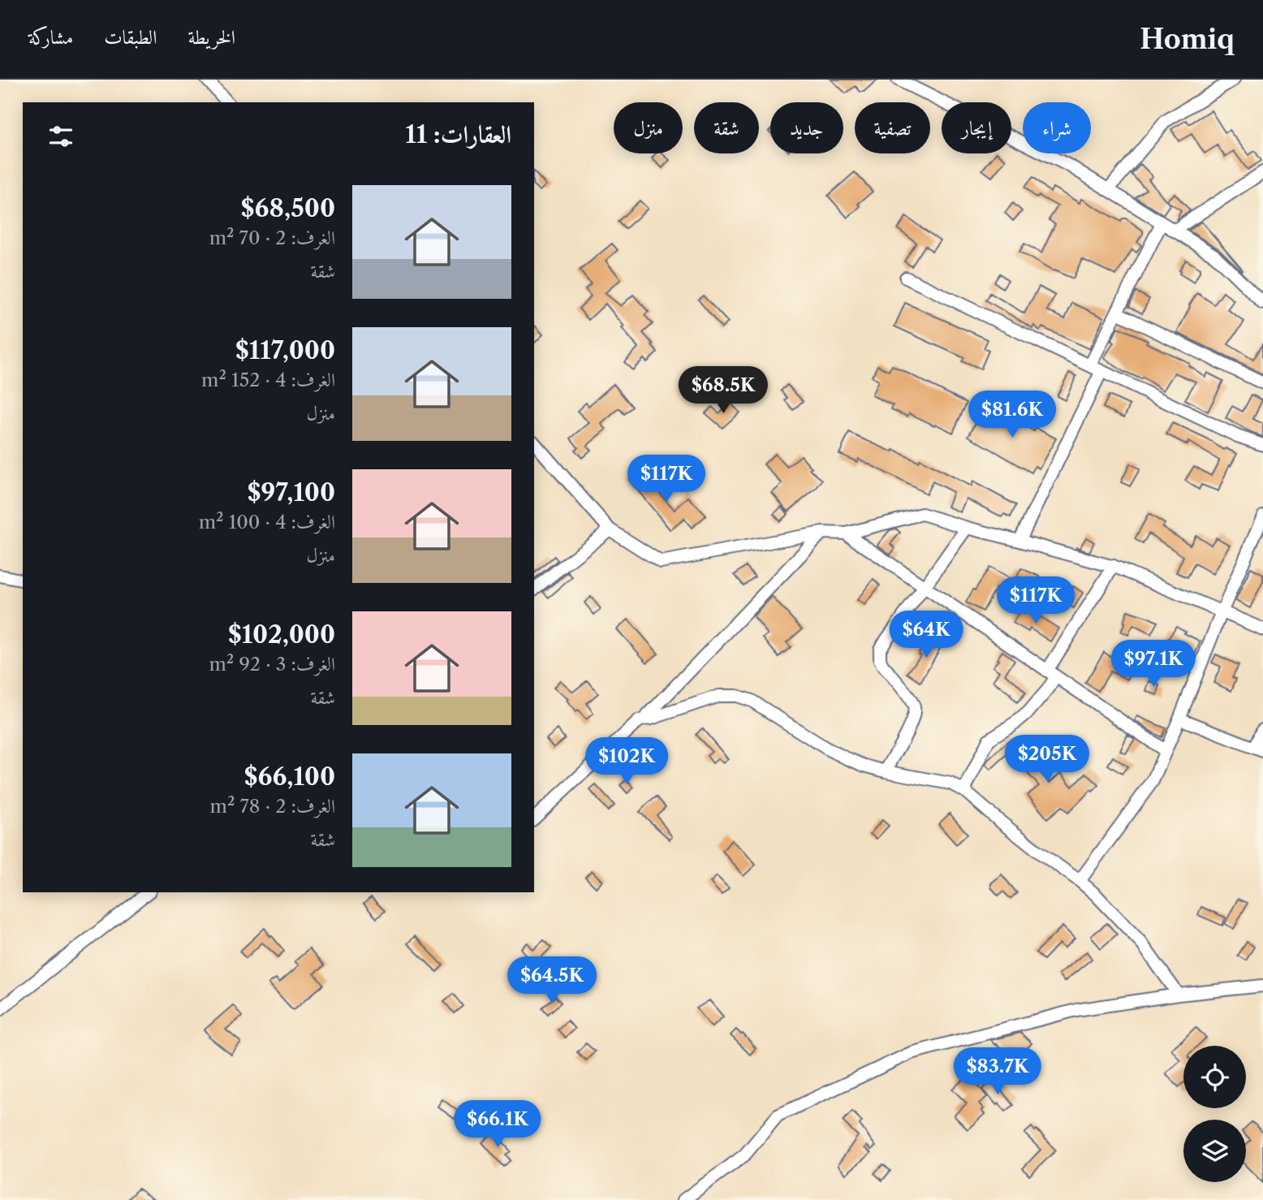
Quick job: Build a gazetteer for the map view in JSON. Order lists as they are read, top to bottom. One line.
{"page":{"header":"Homiq","nav":["الخريطة","الطبقات","مشاركة"],"chip":["شراء","إيجار","تصفية","جديد","شقة","منزل"],"heading":"العقارات: 11","list":[{"name":"$68,500","note":"الغرف: 2 · 70 m² · شقة"},{"name":"$117,000","note":"الغرف: 4 · 152 m² · منزل"},{"name":"$97,100","note":"الغرف: 4 · 100 m² · منزل"},{"name":"$102,000","note":"الغرف: 3 · 92 m² · شقة"},{"name":"$66,100","note":"الغرف: 2 · 78 m² · شقة"}],"price":["$68.5K","$81.6K","$117K","$117K","$64K","$97.1K","$205K","$102K","$64.5K","$83.7K","$66.1K"]}}
